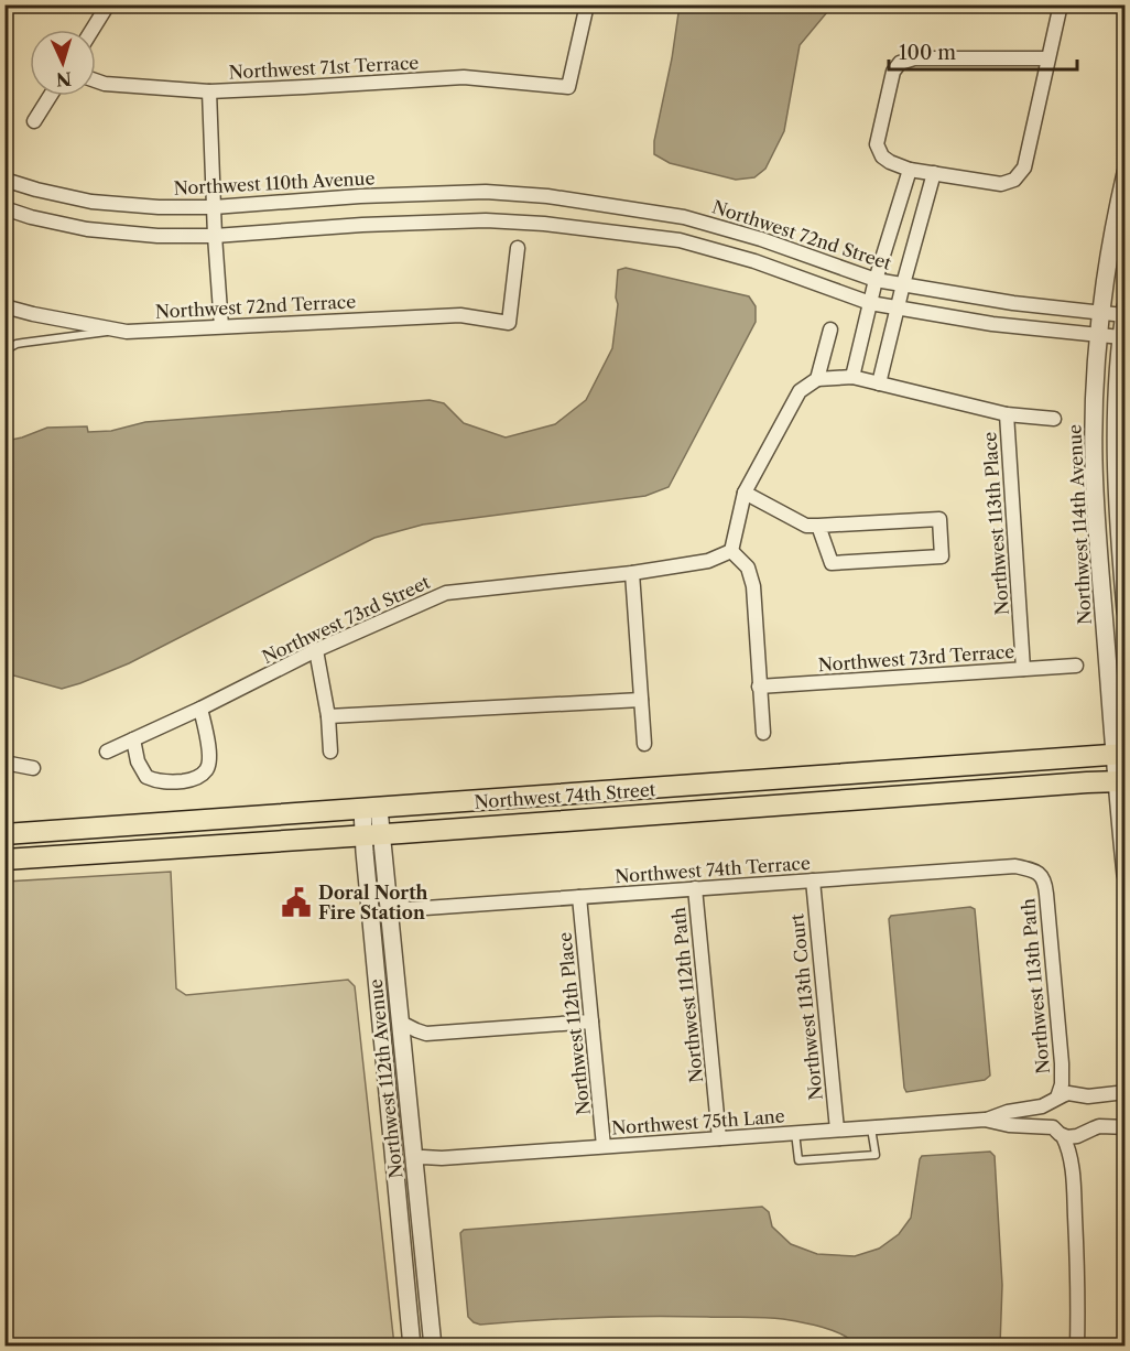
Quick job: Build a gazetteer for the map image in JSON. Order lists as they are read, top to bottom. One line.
{"streets":{"main road":["Northwest 74th Street"],"street":["Northwest 71st Terrace","Northwest 110th Avenue","Northwest 72nd Street","Northwest 72nd Terrace","Northwest 113th Place","Northwest 114th Avenue","Northwest 73rd Street","Northwest 73rd Terrace","Northwest 74th Terrace","Northwest 113th Path","Northwest 112th Path","Northwest 113th Court","Northwest 112th Place","Northwest 112th Avenue","Northwest 75th Lane"]},"crossings":[["Northwest 110th Avenue","Northwest 72nd Street"],["Northwest 72nd Street","Northwest 114th Avenue"],["Northwest 113th Place","Northwest 73rd Terrace"],["Northwest 114th Avenue","Northwest 74th Street"],["Northwest 74th Street","Northwest 112th Avenue"],["Northwest 74th Terrace","Northwest 113th Path"],["Northwest 74th Terrace","Northwest 112th Path"],["Northwest 74th Terrace","Northwest 113th Court"],["Northwest 74th Terrace","Northwest 112th Place"],["Northwest 74th Terrace","Northwest 112th Avenue"],["Northwest 113th Path","Northwest 75th Lane"],["Northwest 112th Path","Northwest 75th Lane"],["Northwest 113th Court","Northwest 75th Lane"],["Northwest 112th Place","Northwest 75th Lane"],["Northwest 112th Avenue","Northwest 75th Lane"]],"places":{"public building":["Doral North Fire Station"]},"scale_bar":"100 m","north":"bottom"}
